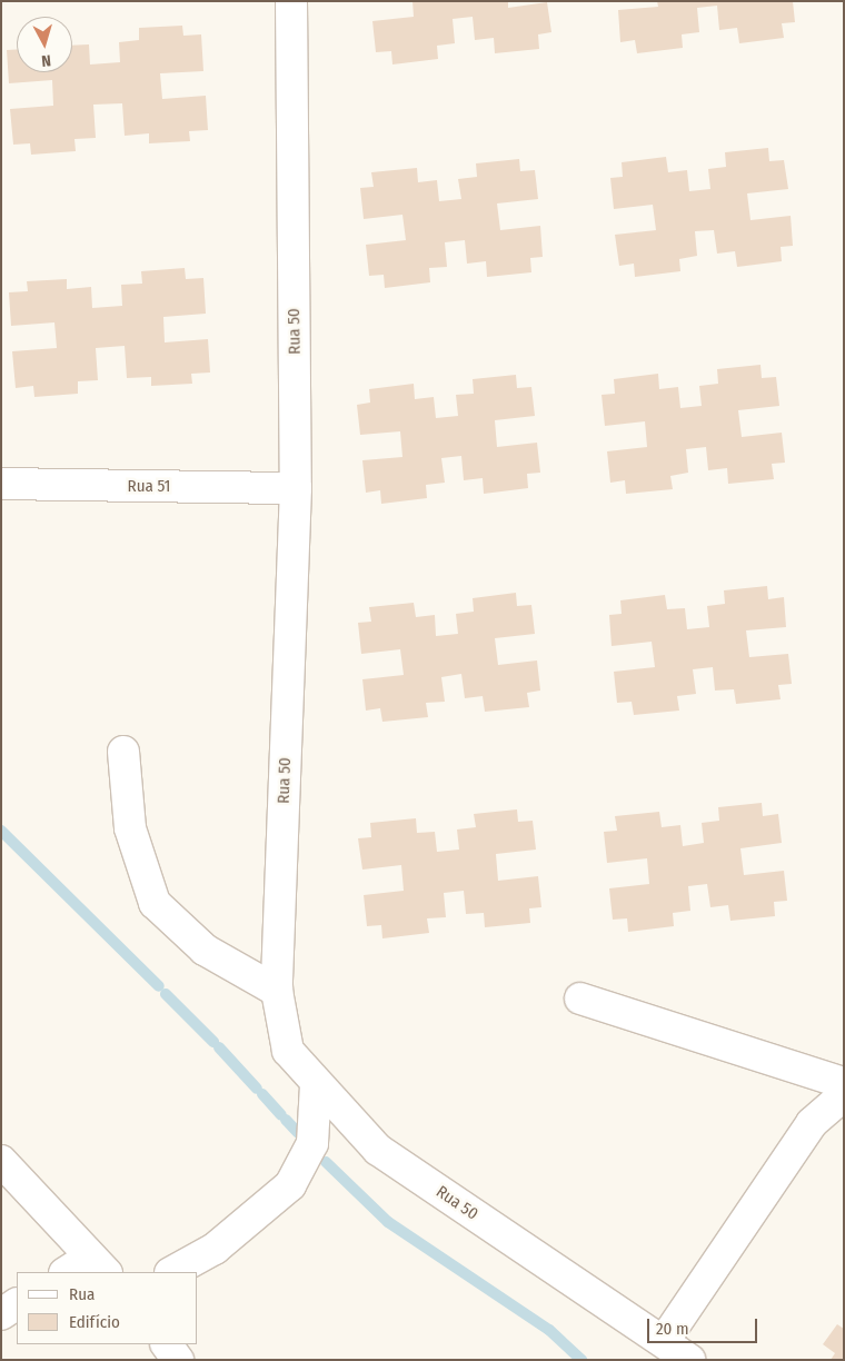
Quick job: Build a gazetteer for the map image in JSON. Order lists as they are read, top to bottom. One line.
{"streets":{"street":["Rua 50","Rua 51"]},"crossings":[["Rua 50","Rua 51"]],"legend":["Rua","Edifício"],"scale_bar":"20 m","north":"bottom"}
